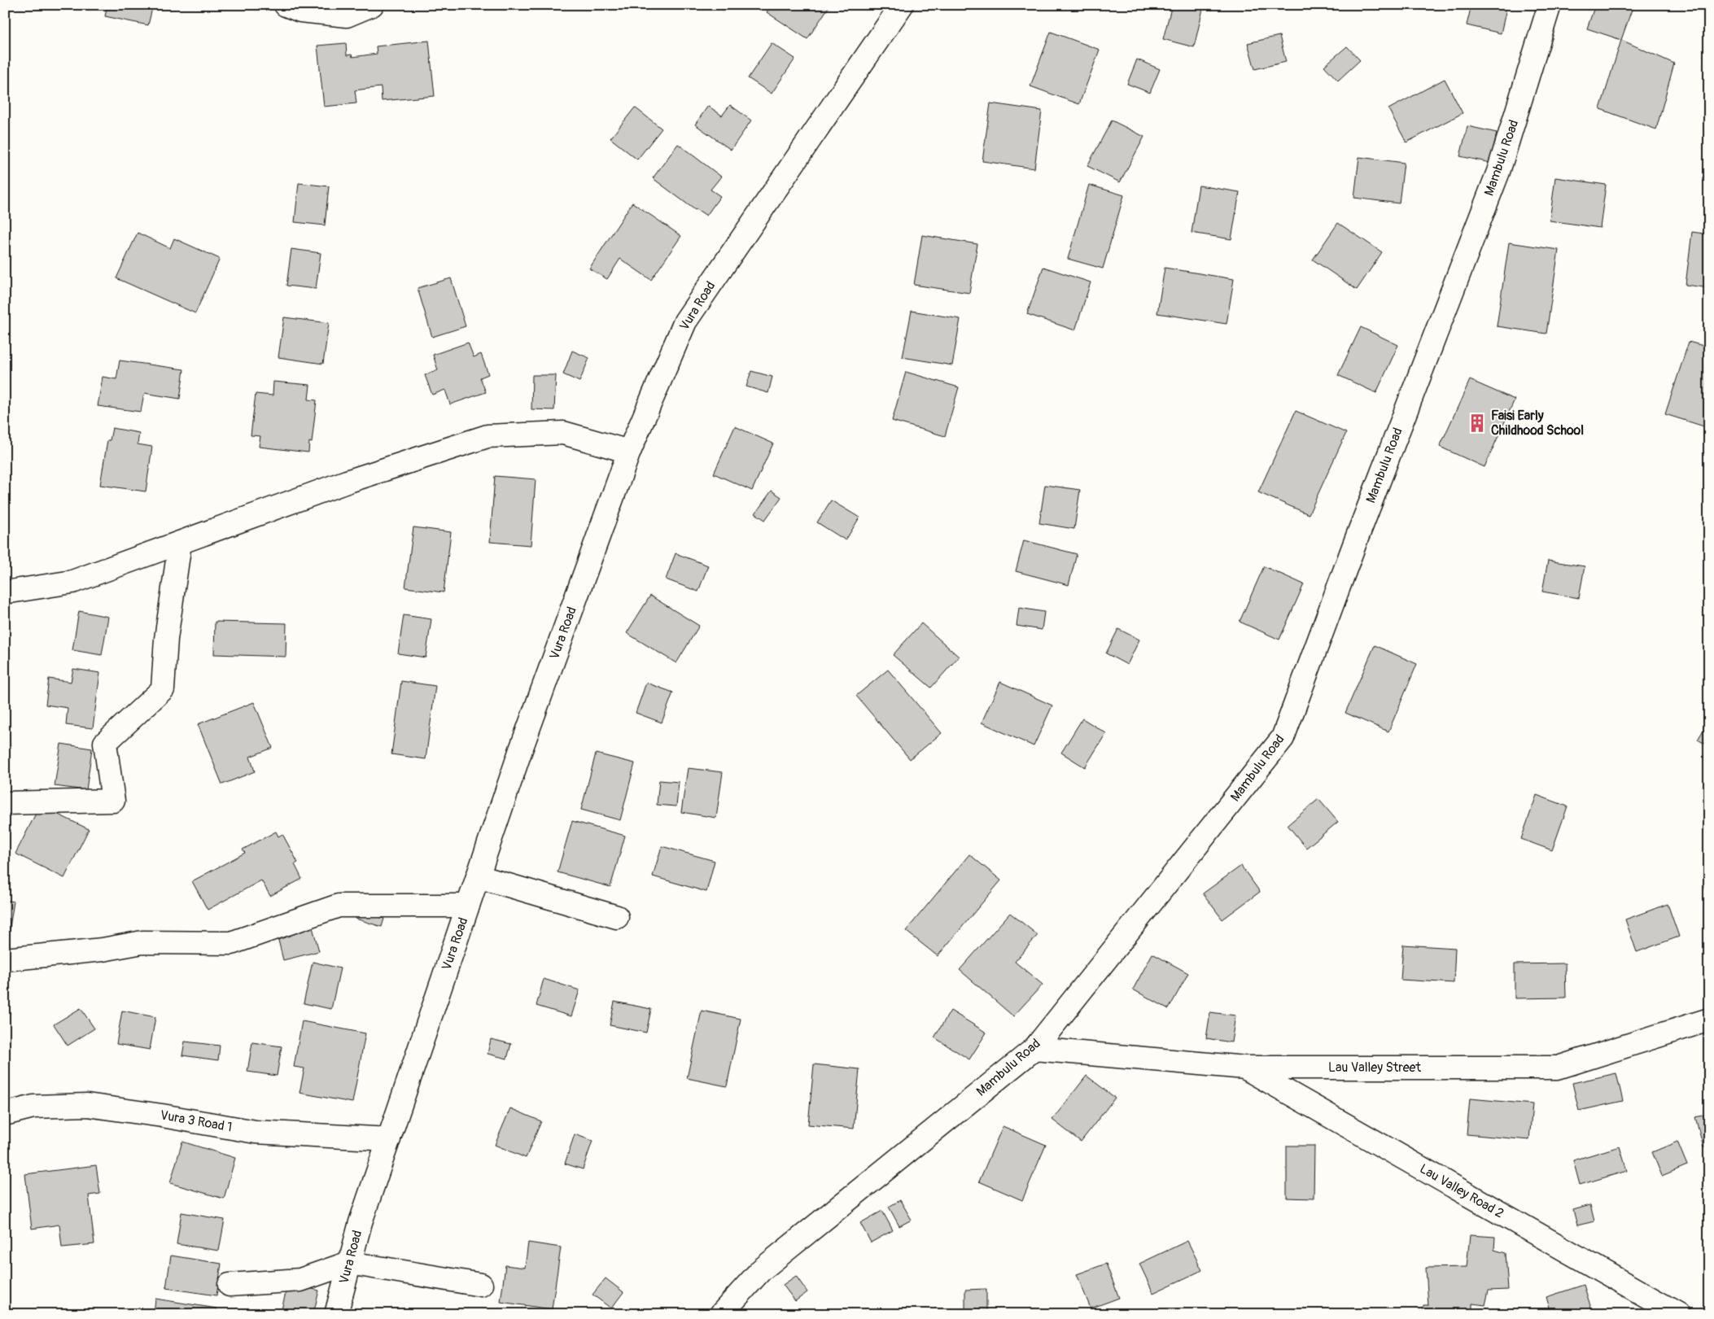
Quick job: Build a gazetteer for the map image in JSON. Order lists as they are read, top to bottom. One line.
{"streets":{"street":["Mambulu Road","Vura Road","Lau Valley Street","Vura 3 Road 1","Lau Valley Road 2"]},"crossings":[["Mambulu Road","Lau Valley Street"],["Vura Road","Vura 3 Road 1"],["Lau Valley Street","Lau Valley Road 2"]],"places":{"building":["Faisi Early Childhood School"]}}
